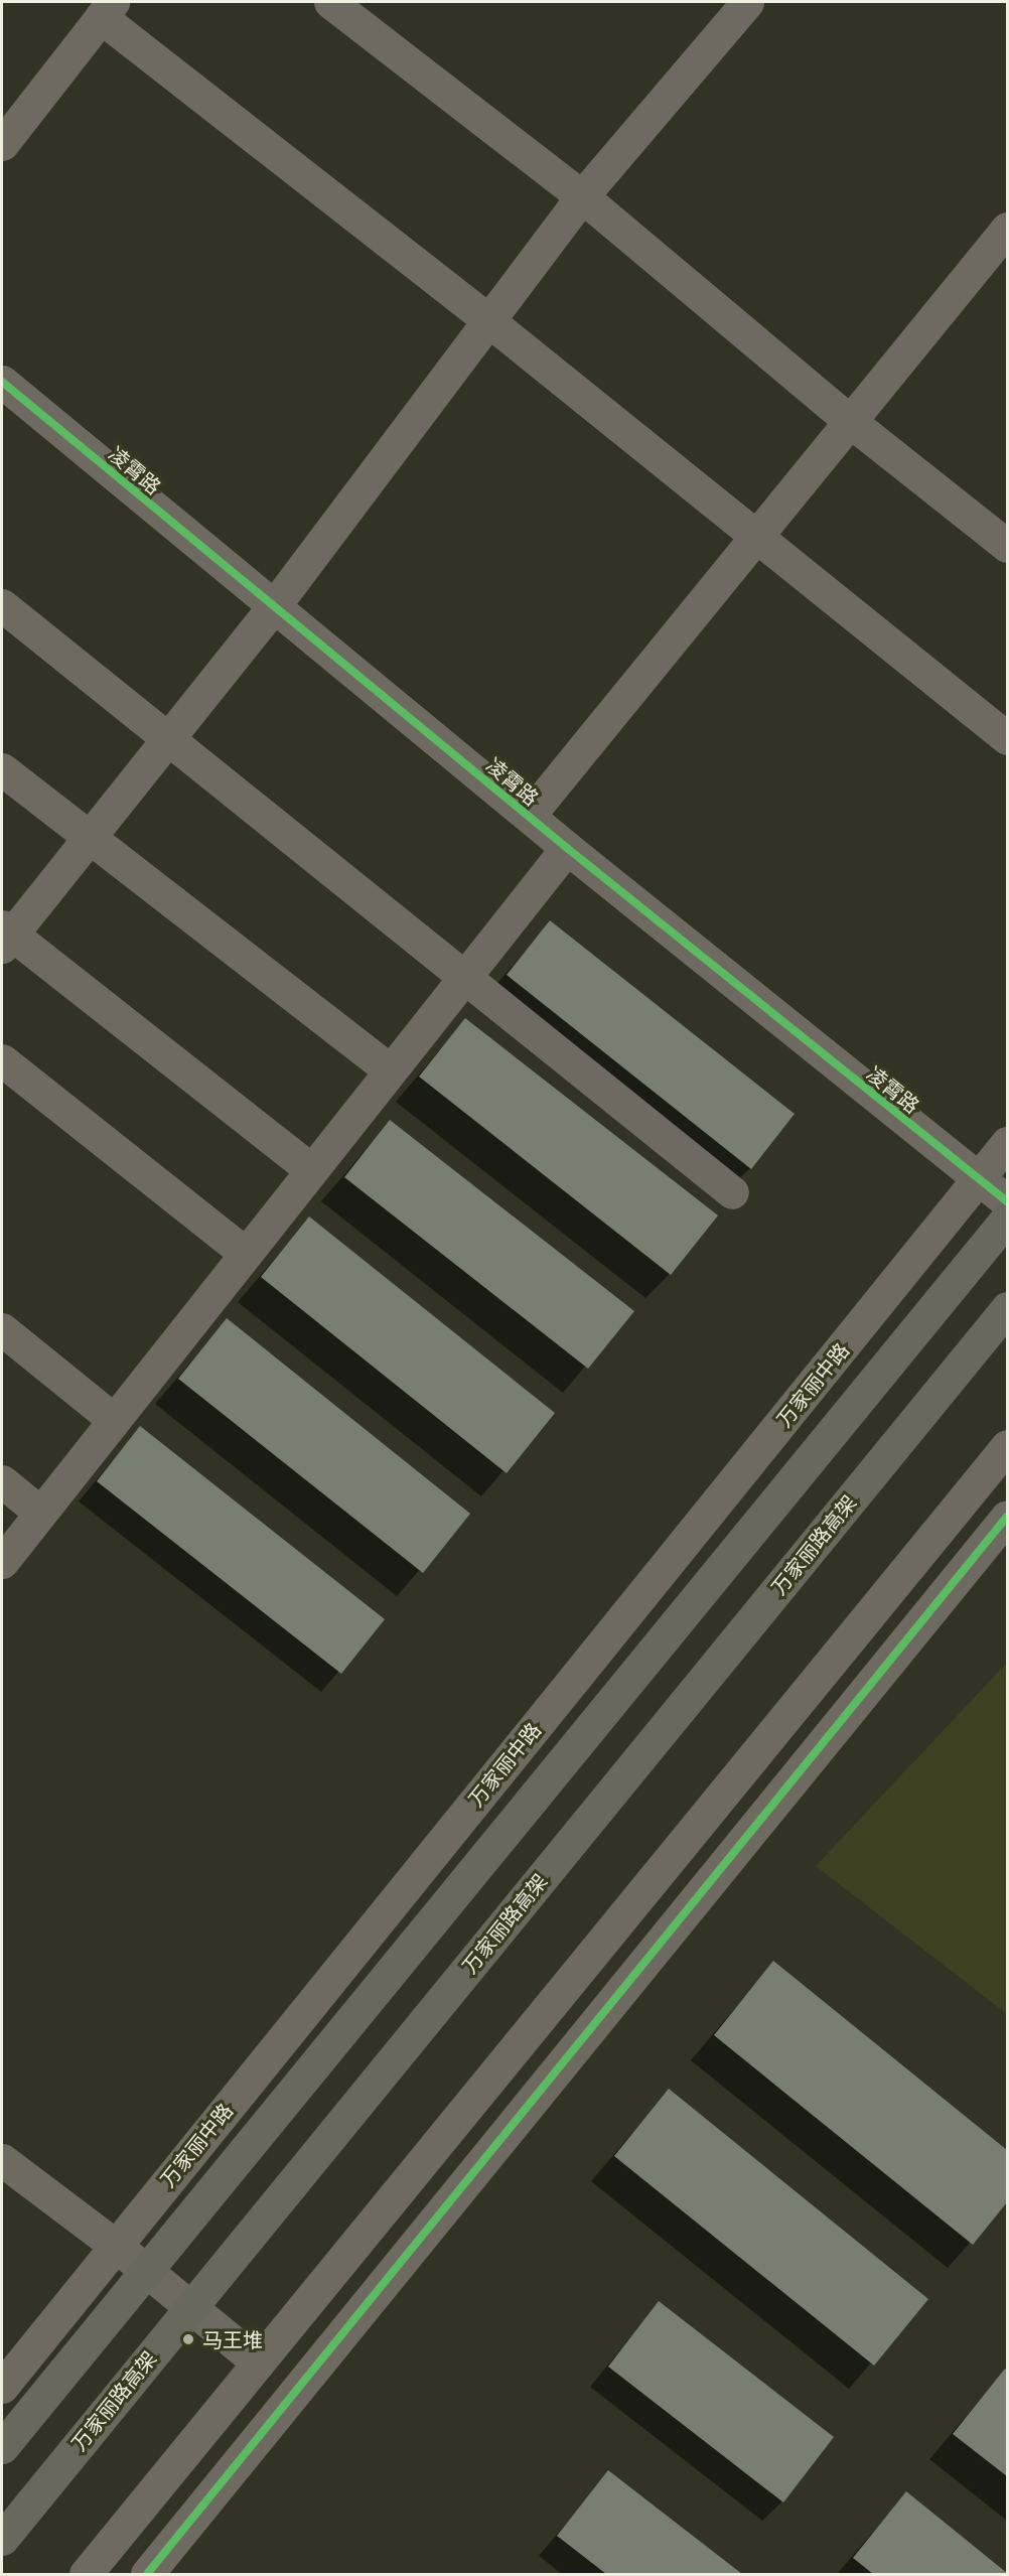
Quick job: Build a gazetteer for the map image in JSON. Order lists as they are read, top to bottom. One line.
{"streets":{"highway":["万家丽路高架"],"main road":["万家丽中路"],"street":["凌霄路"]},"crossings":[["凌霄路","万家丽中路"]],"places":["马王堆"]}
